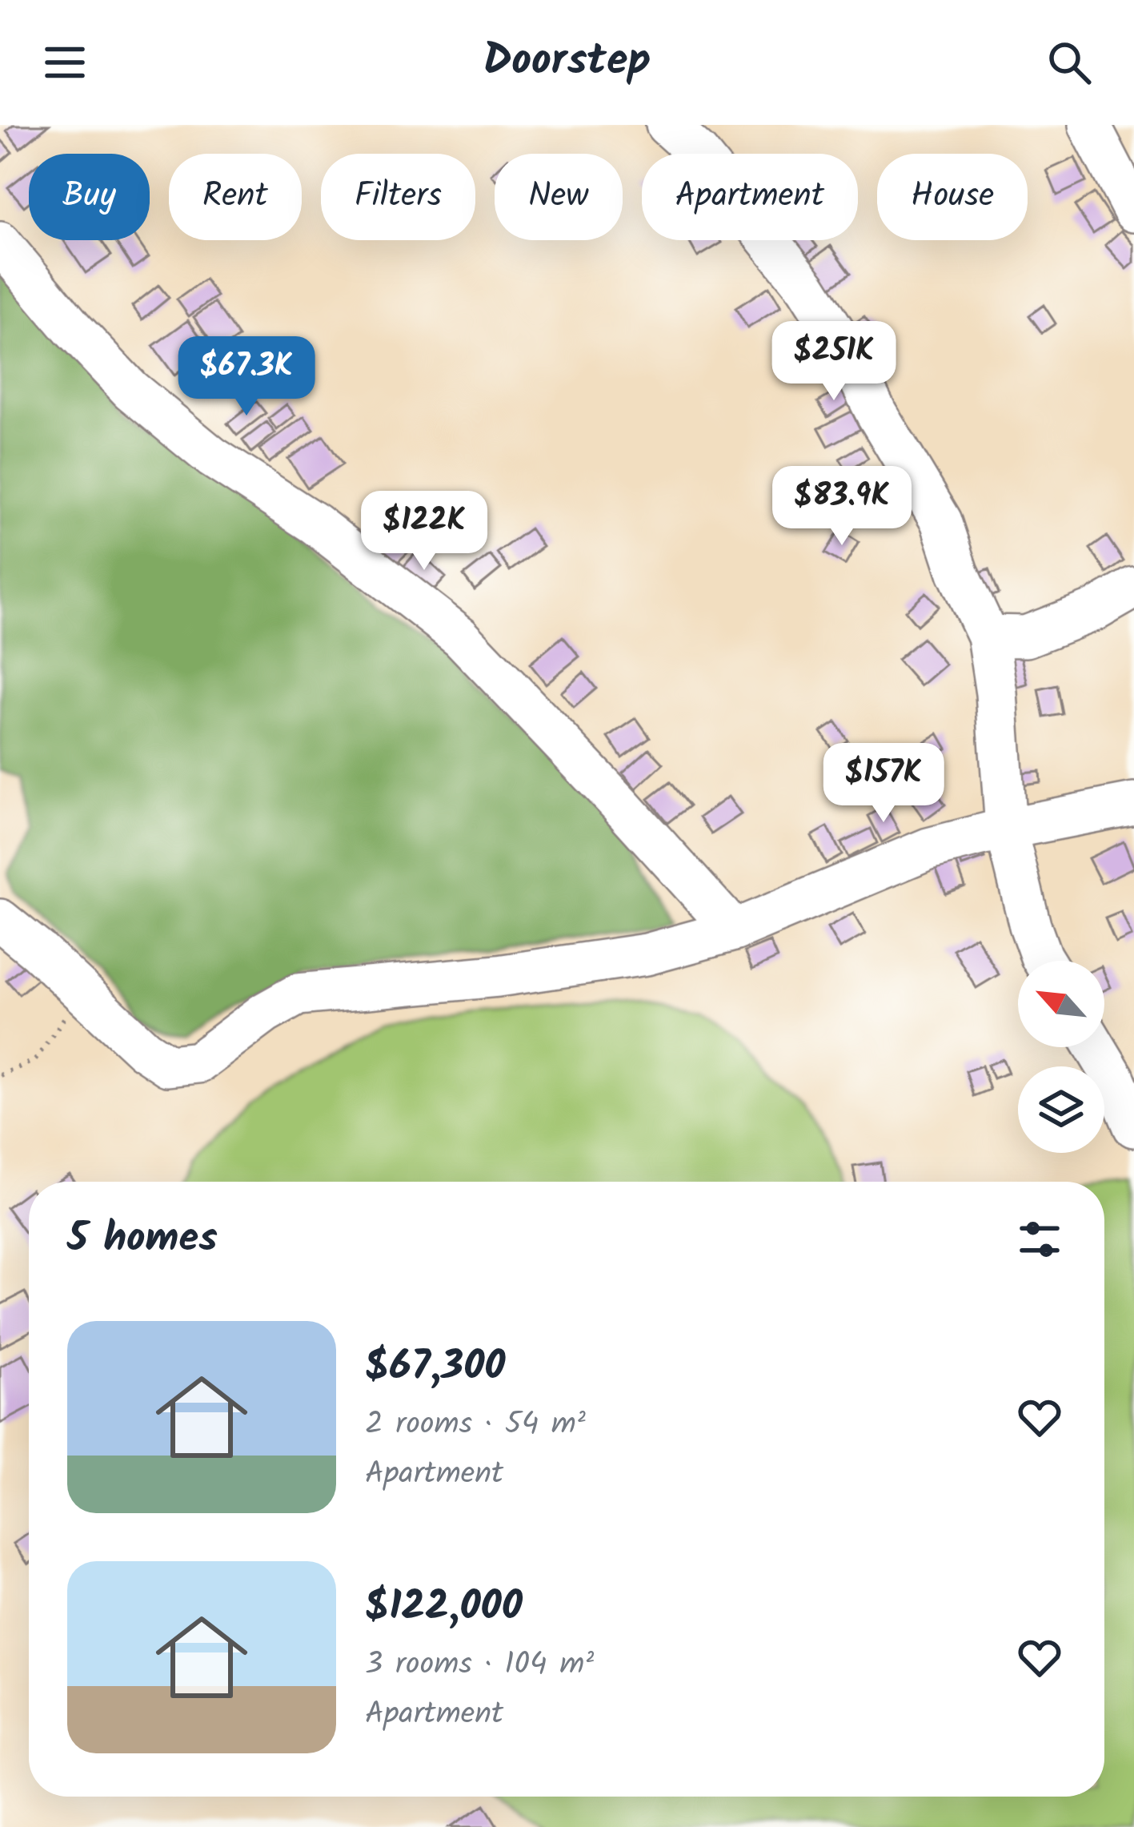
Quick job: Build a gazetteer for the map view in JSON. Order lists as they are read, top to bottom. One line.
{"north":"top left","page":{"header":"Doorstep","chip":["Buy","Rent","Filters","New","Apartment","House"],"price":["$251K","$67.3K","$83.9K","$122K","$157K"],"heading":"5 homes","list":[{"name":"$67,300","note":"2 rooms · 54 m² · Apartment"},{"name":"$122,000","note":"3 rooms · 104 m² · Apartment"}]}}
